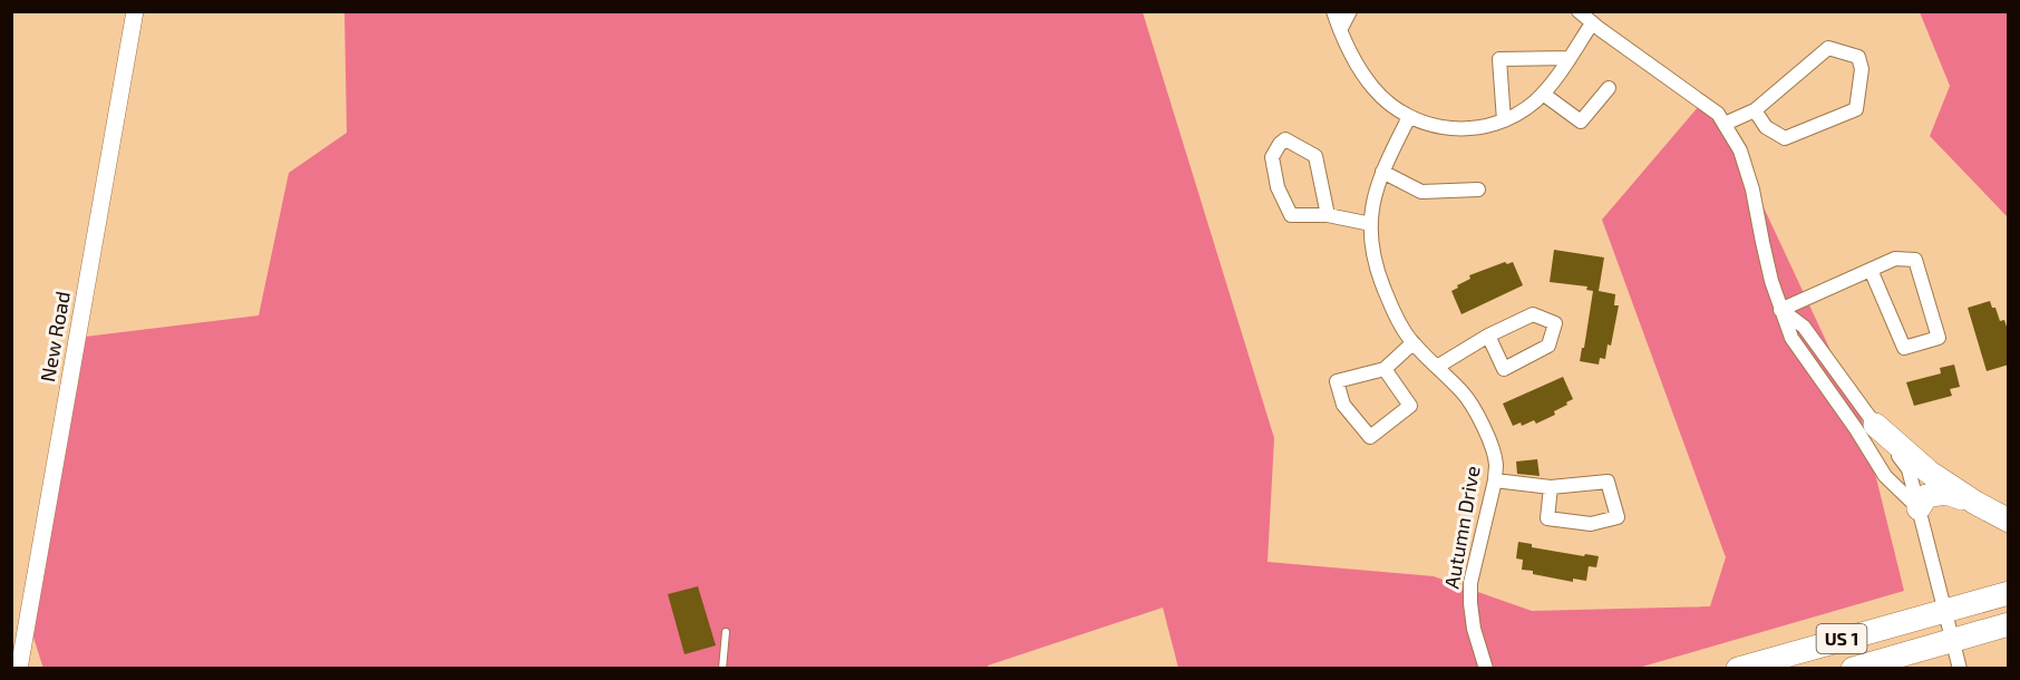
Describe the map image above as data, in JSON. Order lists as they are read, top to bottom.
{
  "streets": {
    "highway": ["US 1"],
    "street": ["New Road", "Autumn Drive"]
  }
}
